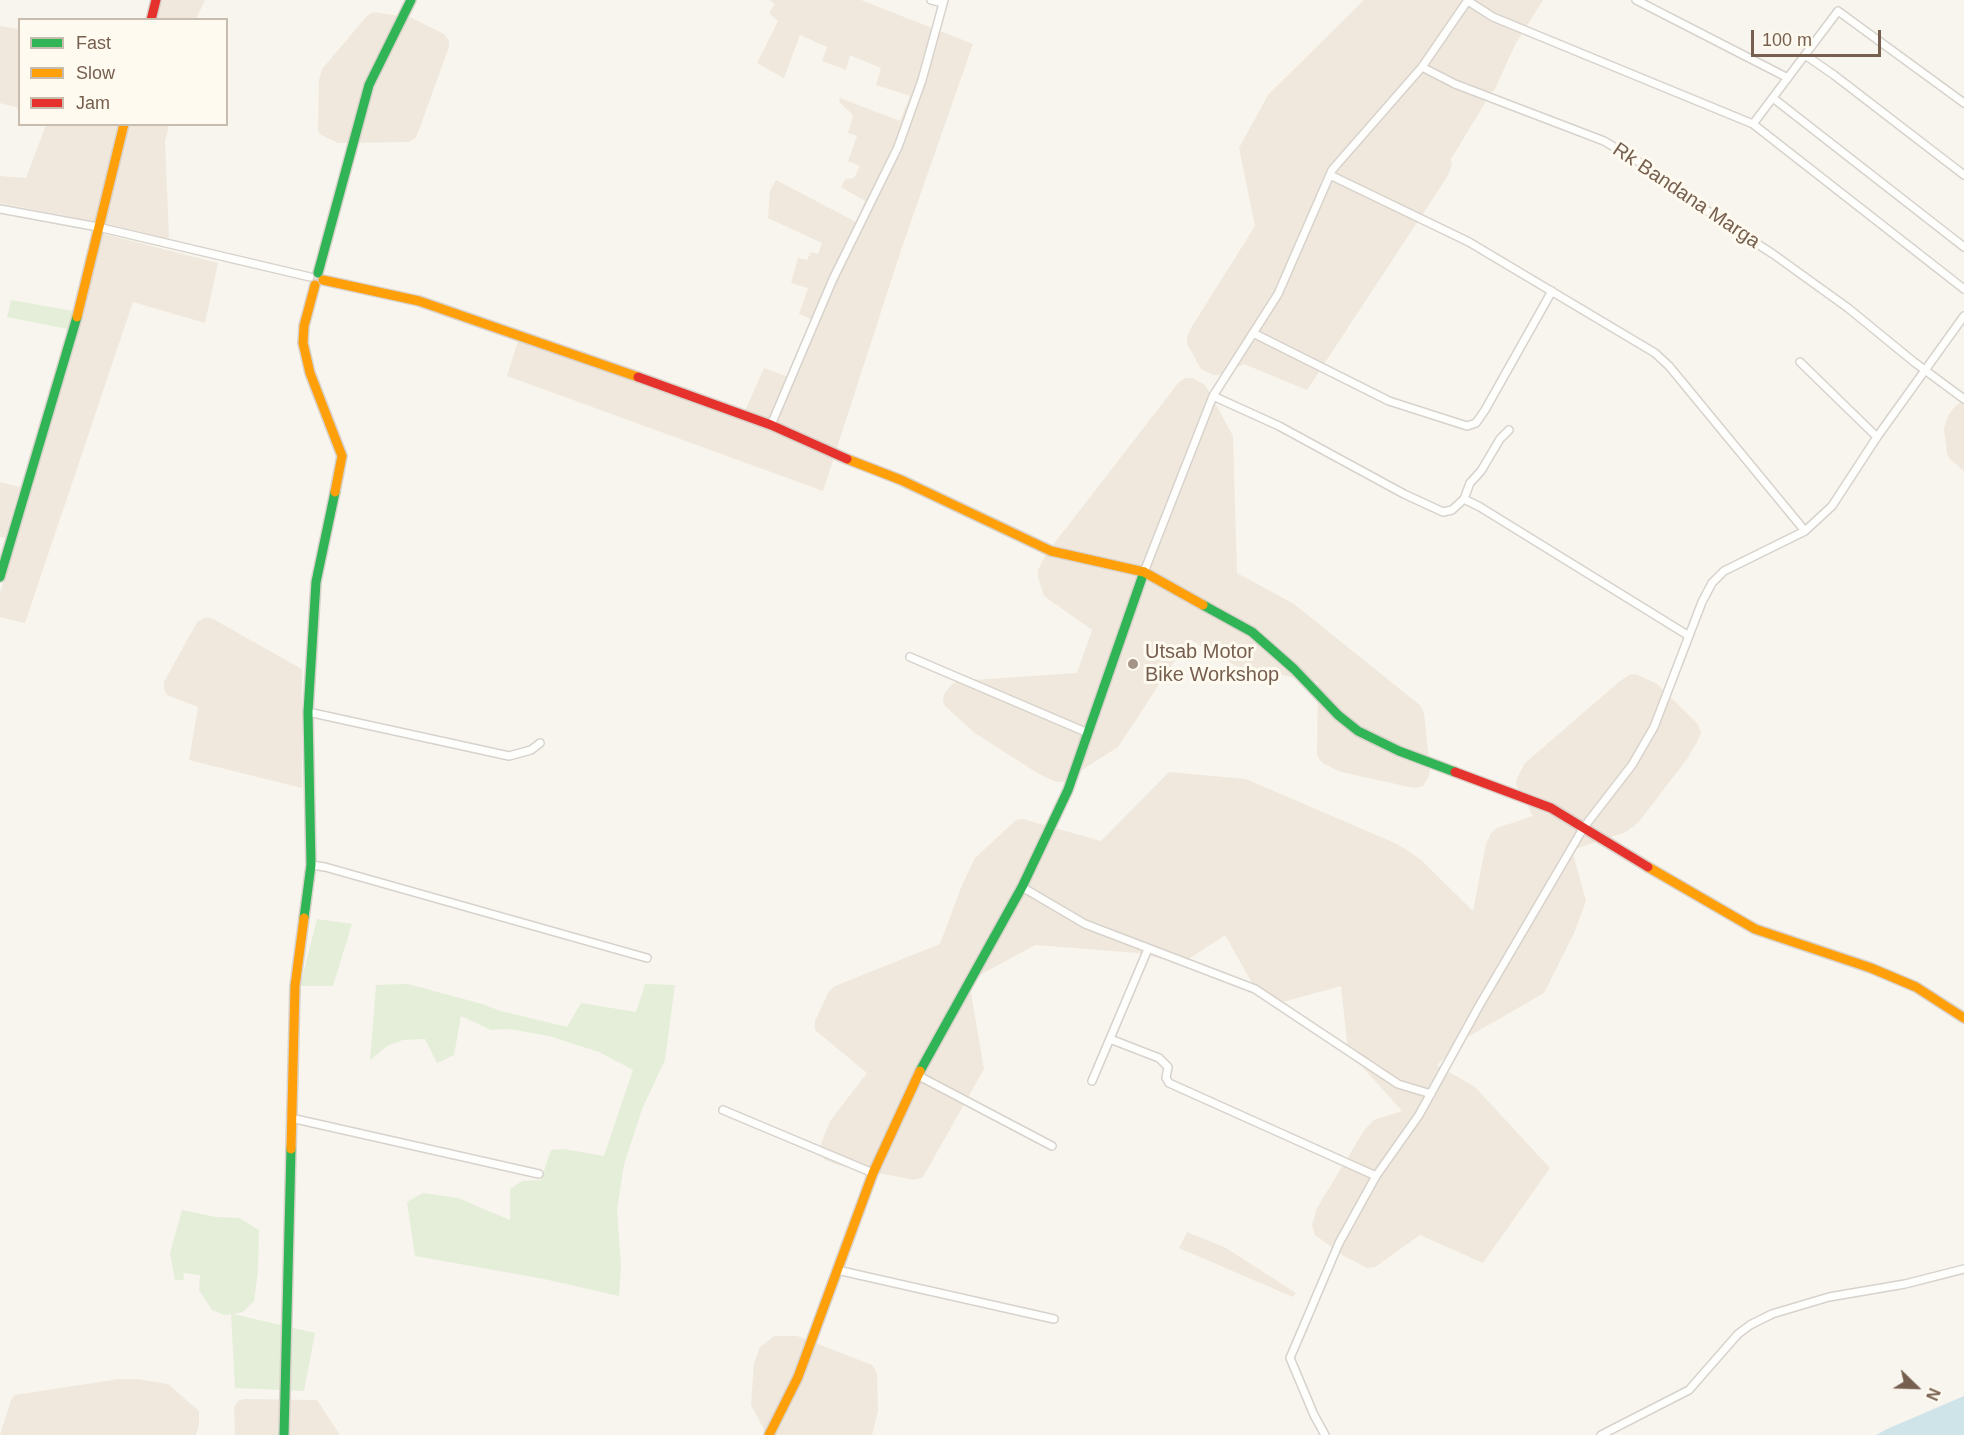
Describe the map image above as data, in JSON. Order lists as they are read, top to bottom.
{
  "streets": {
    "street": ["Rk Bandana Marga"]
  },
  "places": ["Utsab Motor Bike Workshop"],
  "legend": ["Fast", "Slow", "Jam"],
  "scale_bar": "100 m",
  "north": "bottom right"
}
